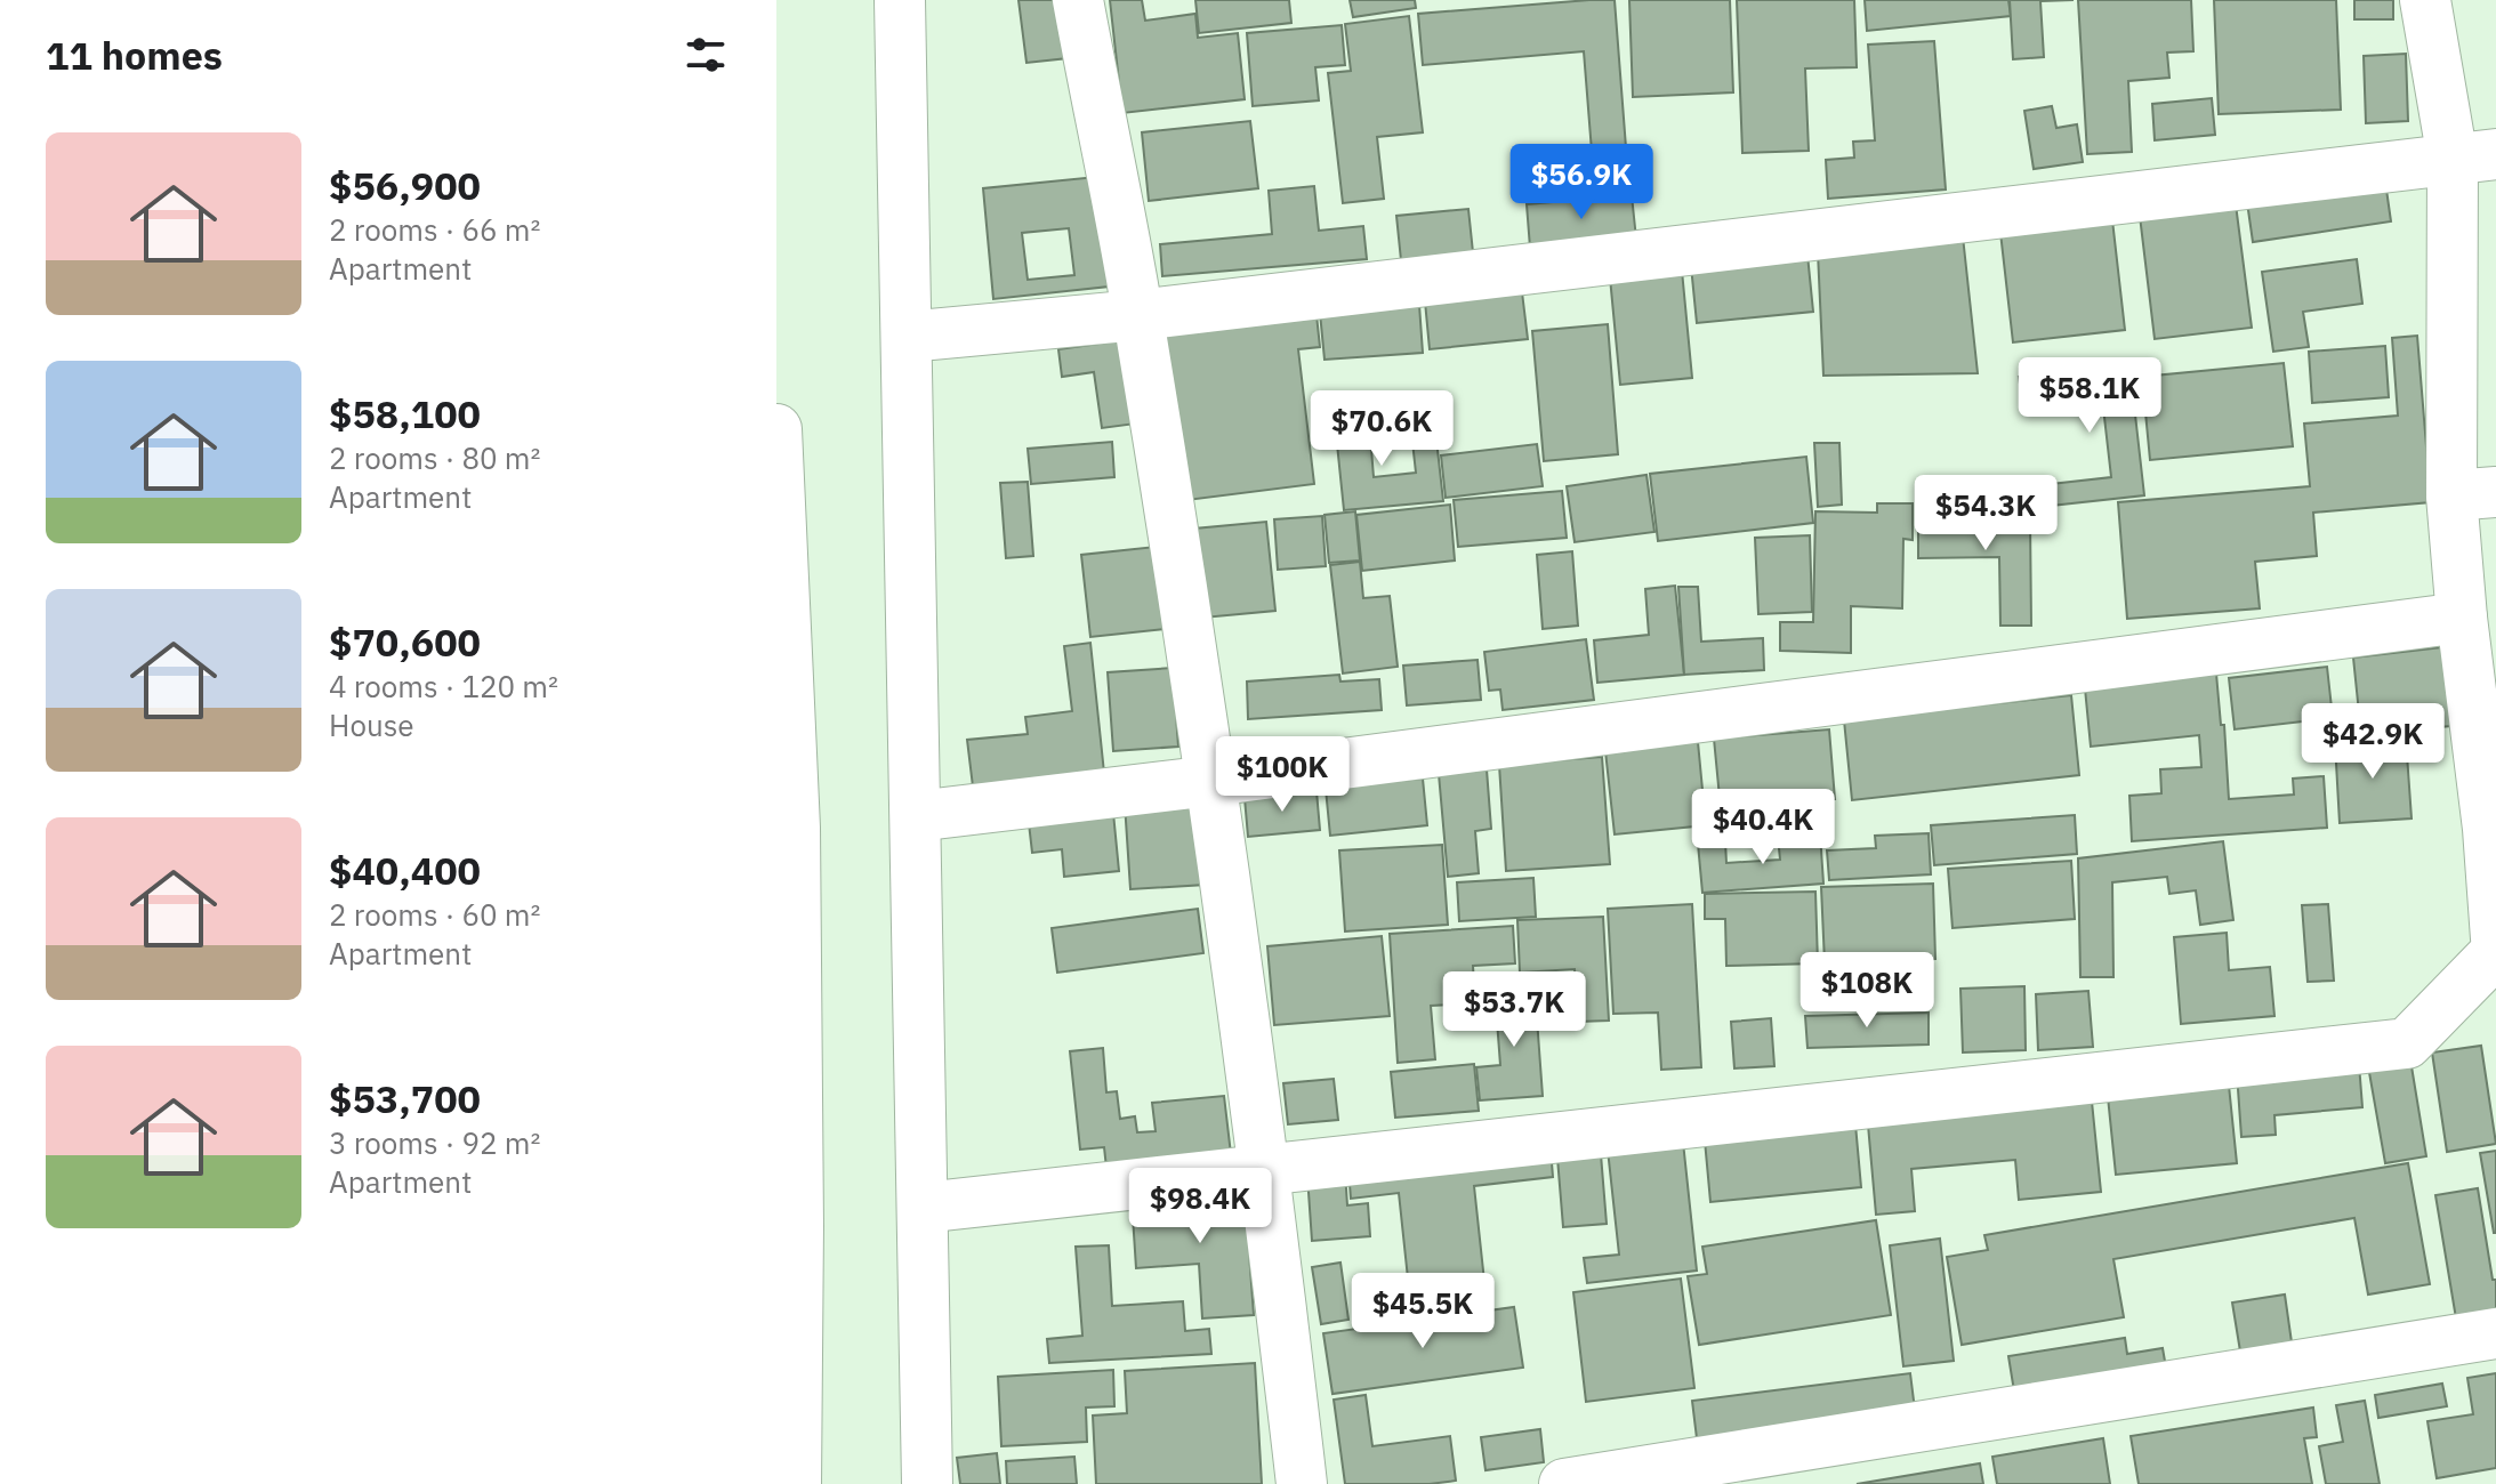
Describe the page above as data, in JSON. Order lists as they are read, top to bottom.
{
  "page": {
    "heading": "11 homes",
    "list": [
      {
        "name": "$56,900",
        "note": "2 rooms · 66 m² · Apartment"
      },
      {
        "name": "$58,100",
        "note": "2 rooms · 80 m² · Apartment"
      },
      {
        "name": "$70,600",
        "note": "4 rooms · 120 m² · House"
      },
      {
        "name": "$40,400",
        "note": "2 rooms · 60 m² · Apartment"
      },
      {
        "name": "$53,700",
        "note": "3 rooms · 92 m² · Apartment"
      }
    ],
    "price": [
      "$56.9K",
      "$58.1K",
      "$70.6K",
      "$54.3K",
      "$42.9K",
      "$100K",
      "$40.4K",
      "$108K",
      "$53.7K",
      "$98.4K",
      "$45.5K"
    ]
  }
}
